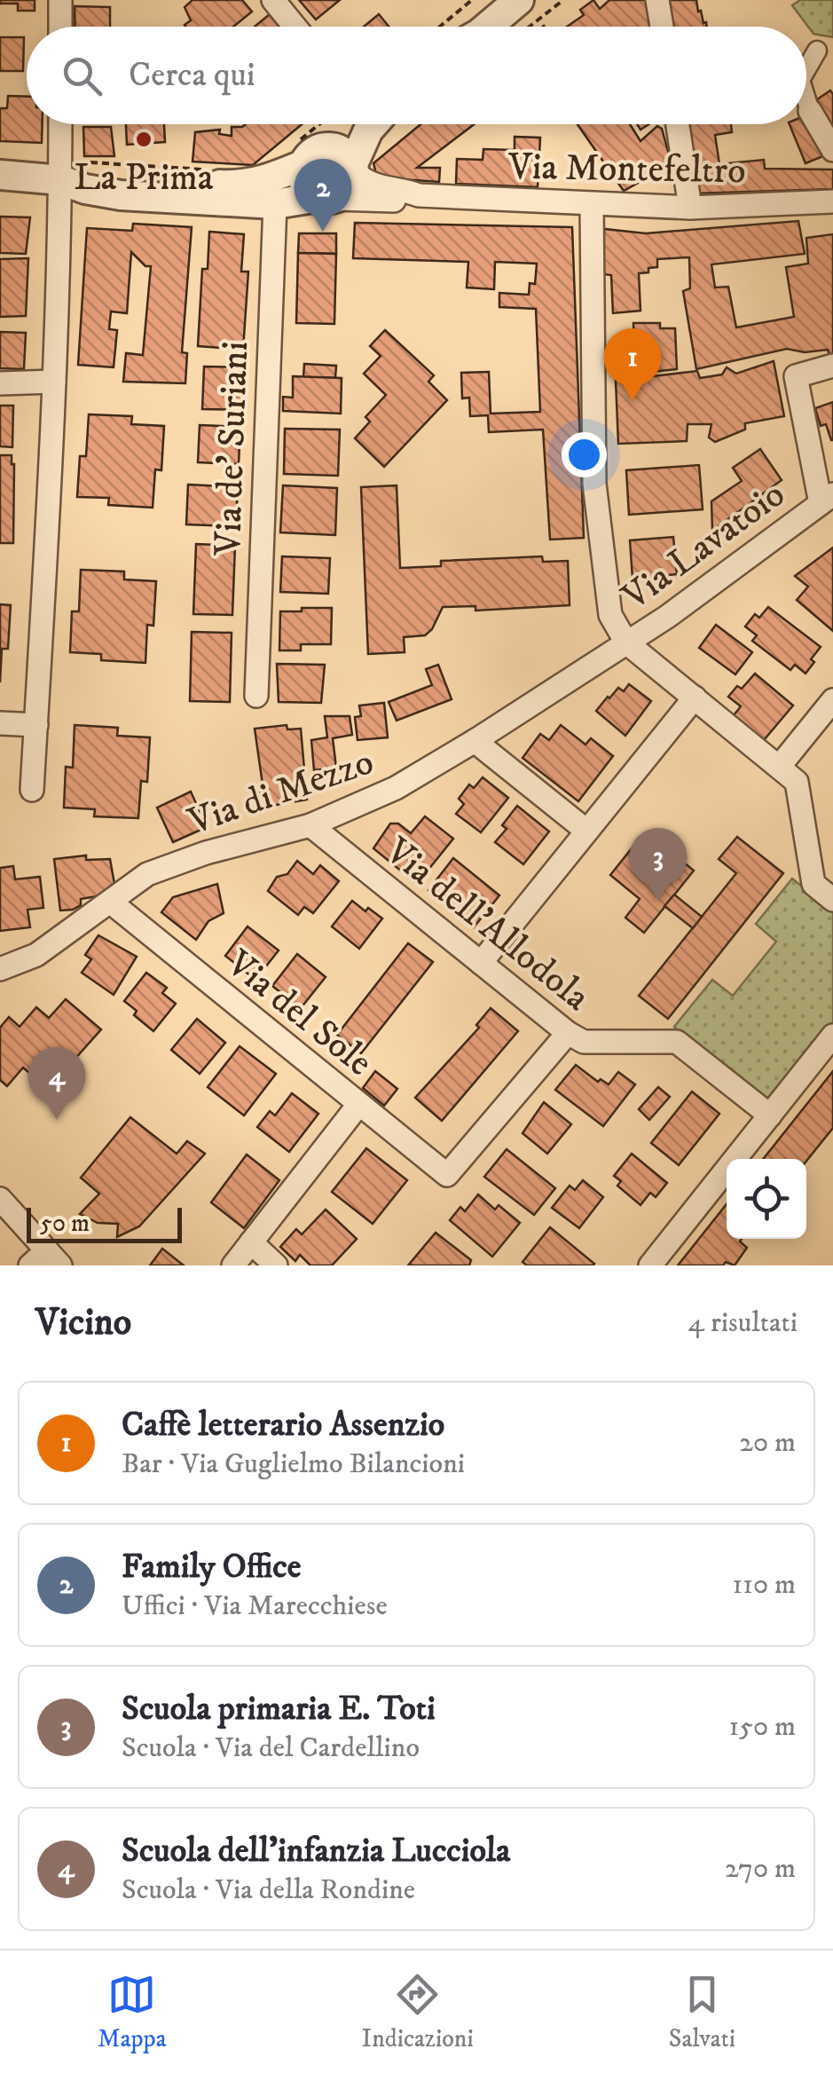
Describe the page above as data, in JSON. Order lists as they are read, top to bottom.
{
  "streets": {
    "street": [
      "Via Montefeltro",
      "Via de' Suriani",
      "Via Lavatoio",
      "Via di Mezzo",
      "Via dell'Allodola",
      "Via del Sole"
    ]
  },
  "crossings": [
    ["Via Lavatoio", "Via di Mezzo"],
    ["Via di Mezzo", "Via dell'Allodola"],
    ["Via di Mezzo", "Via del Sole"],
    ["Via dell'Allodola", "Via del Sole"]
  ],
  "places": ["La Prima"],
  "scale_bar": "50 m",
  "page": {
    "search": "Cerca qui",
    "pins": [
      "2",
      "1",
      "3",
      "4"
    ],
    "scale": "50 m",
    "heading": ["Vicino", "4 risultati"],
    "list": [
      {
        "mark": "1",
        "name": "Caffè letterario Assenzio",
        "note": "Bar · Via Guglielmo Bilancioni",
        "value": "20 m"
      },
      {
        "mark": "2",
        "name": "Family Office",
        "note": "Uffici · Via Marecchiese",
        "value": "110 m"
      },
      {
        "mark": "3",
        "name": "Scuola primaria E. Toti",
        "note": "Scuola · Via del Cardellino",
        "value": "150 m"
      },
      {
        "mark": "4",
        "name": "Scuola dell'infanzia Lucciola",
        "note": "Scuola · Via della Rondine",
        "value": "270 m"
      }
    ],
    "nav": ["Mappa", "Indicazioni", "Salvati"]
  }
}
